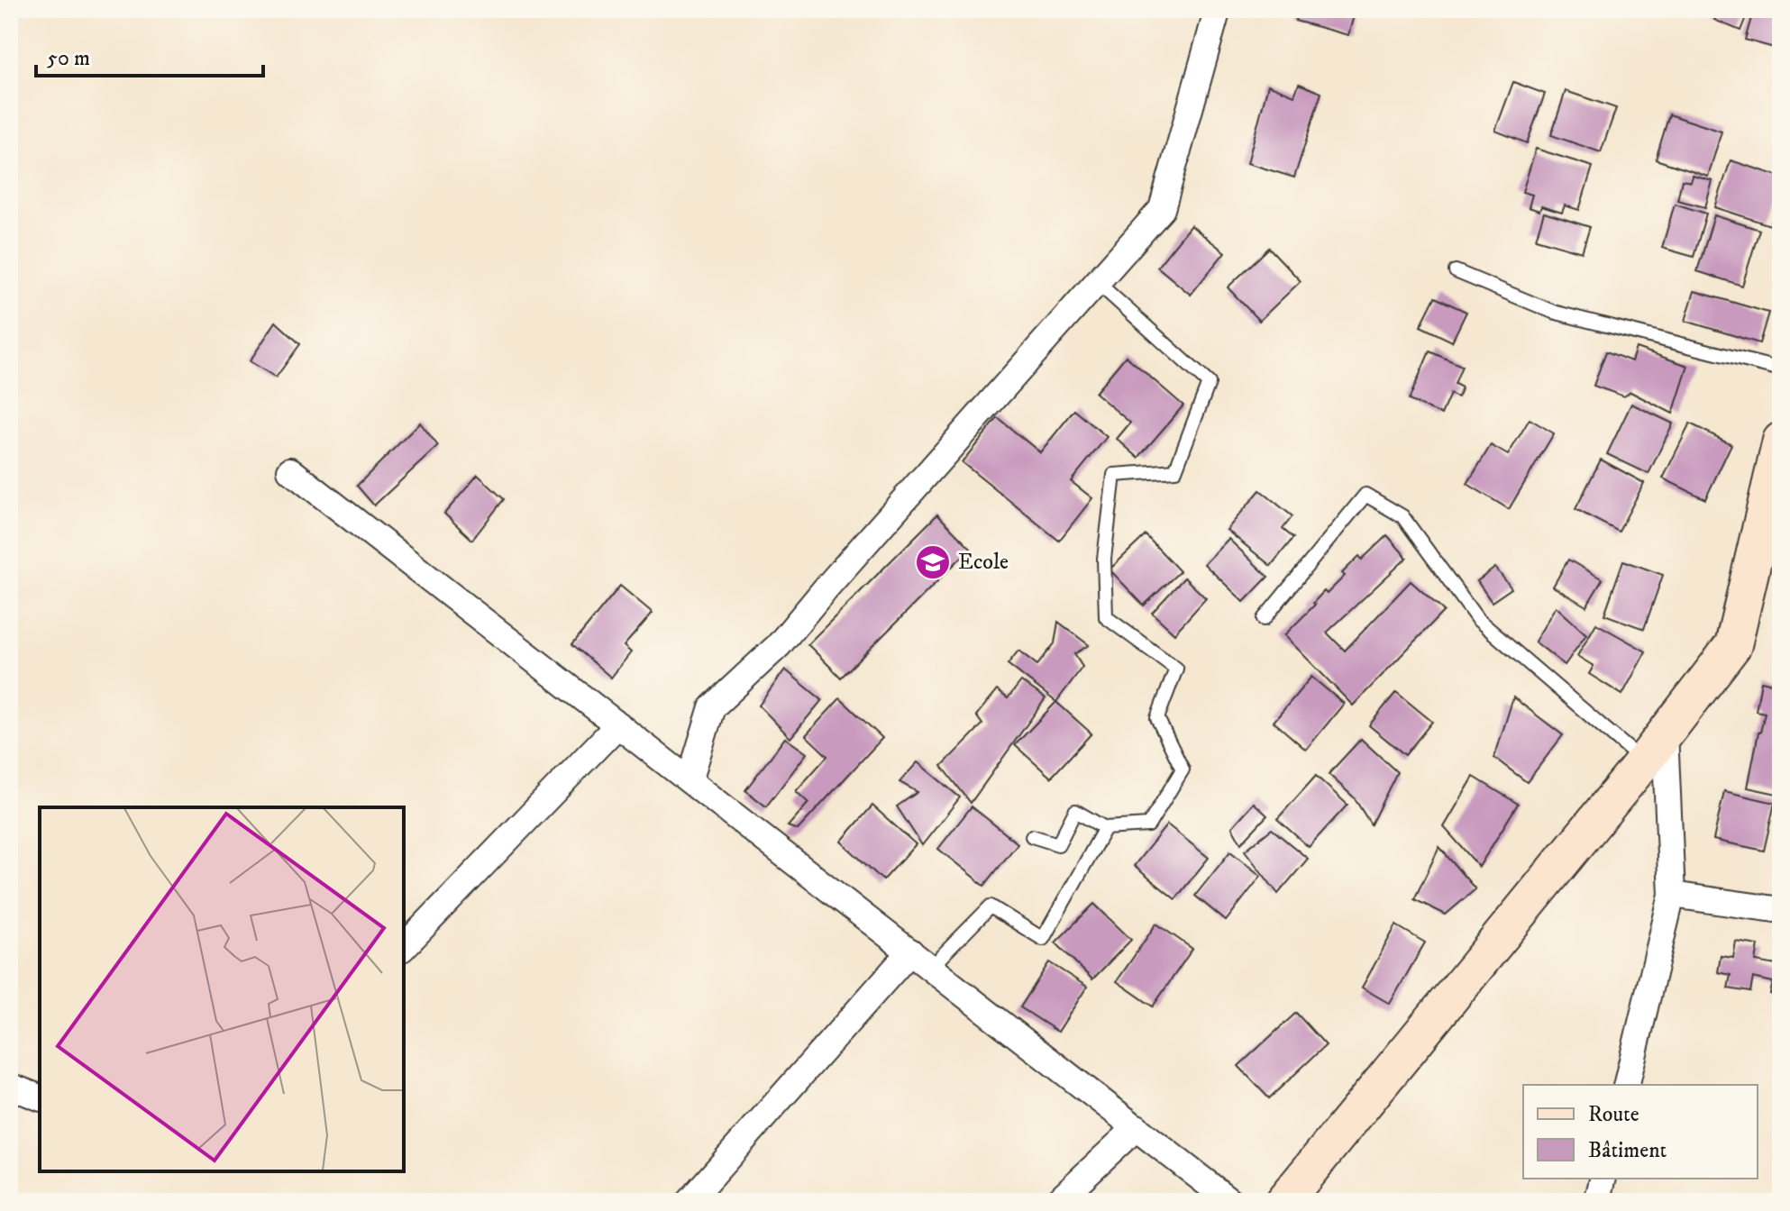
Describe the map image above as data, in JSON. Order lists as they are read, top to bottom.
{
  "places": {
    "school or university": ["Ecole"]
  },
  "legend": ["Route", "Bâtiment"],
  "scale_bar": "50 m"
}
